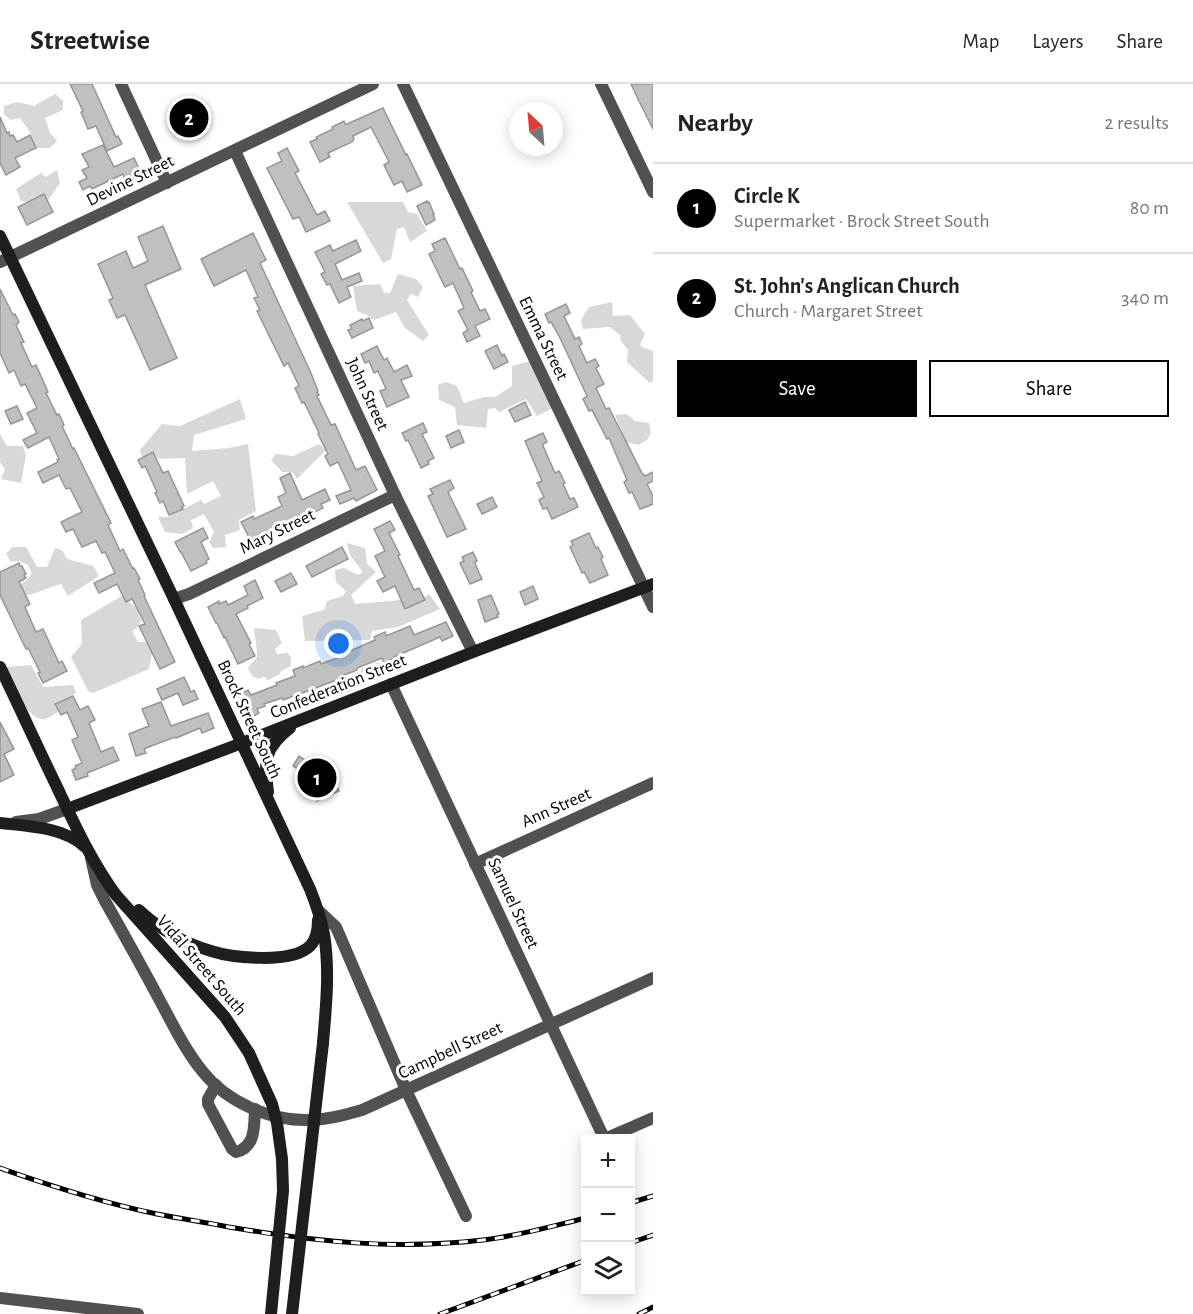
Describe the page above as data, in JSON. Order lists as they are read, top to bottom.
{
  "streets": {
    "main road": ["Confederation Street", "Brock Street South", "Vidal Street South"],
    "street": [
      "Devine Street",
      "Emma Street",
      "John Street",
      "Mary Street",
      "Ann Street",
      "Samuel Street",
      "Campbell Street"
    ]
  },
  "crossings": [
    ["Devine Street", "John Street"],
    ["Devine Street", "Brock Street South"],
    ["Emma Street", "Confederation Street"],
    ["John Street", "Mary Street"],
    ["John Street", "Confederation Street"],
    ["Mary Street", "Brock Street South"],
    ["Confederation Street", "Brock Street South"],
    ["Confederation Street", "Samuel Street"],
    ["Confederation Street", "Vidal Street South"],
    ["Brock Street South", "Campbell Street"],
    ["Ann Street", "Samuel Street"],
    ["Samuel Street", "Campbell Street"],
    ["Vidal Street South", "Campbell Street"]
  ],
  "north": "top left",
  "page": {
    "header": "Streetwise",
    "nav": ["Map", "Layers", "Share"],
    "heading": ["Nearby", "2 results"],
    "pins": ["2", "1"],
    "list": [
      {
        "mark": "1",
        "name": "Circle K",
        "note": "Supermarket · Brock Street South",
        "value": "80 m"
      },
      {
        "mark": "2",
        "name": "St. John's Anglican Church",
        "note": "Church · Margaret Street",
        "value": "340 m"
      }
    ],
    "buttons": ["Save", "Share"],
    "map_buttons": ["+", "−"]
  }
}
